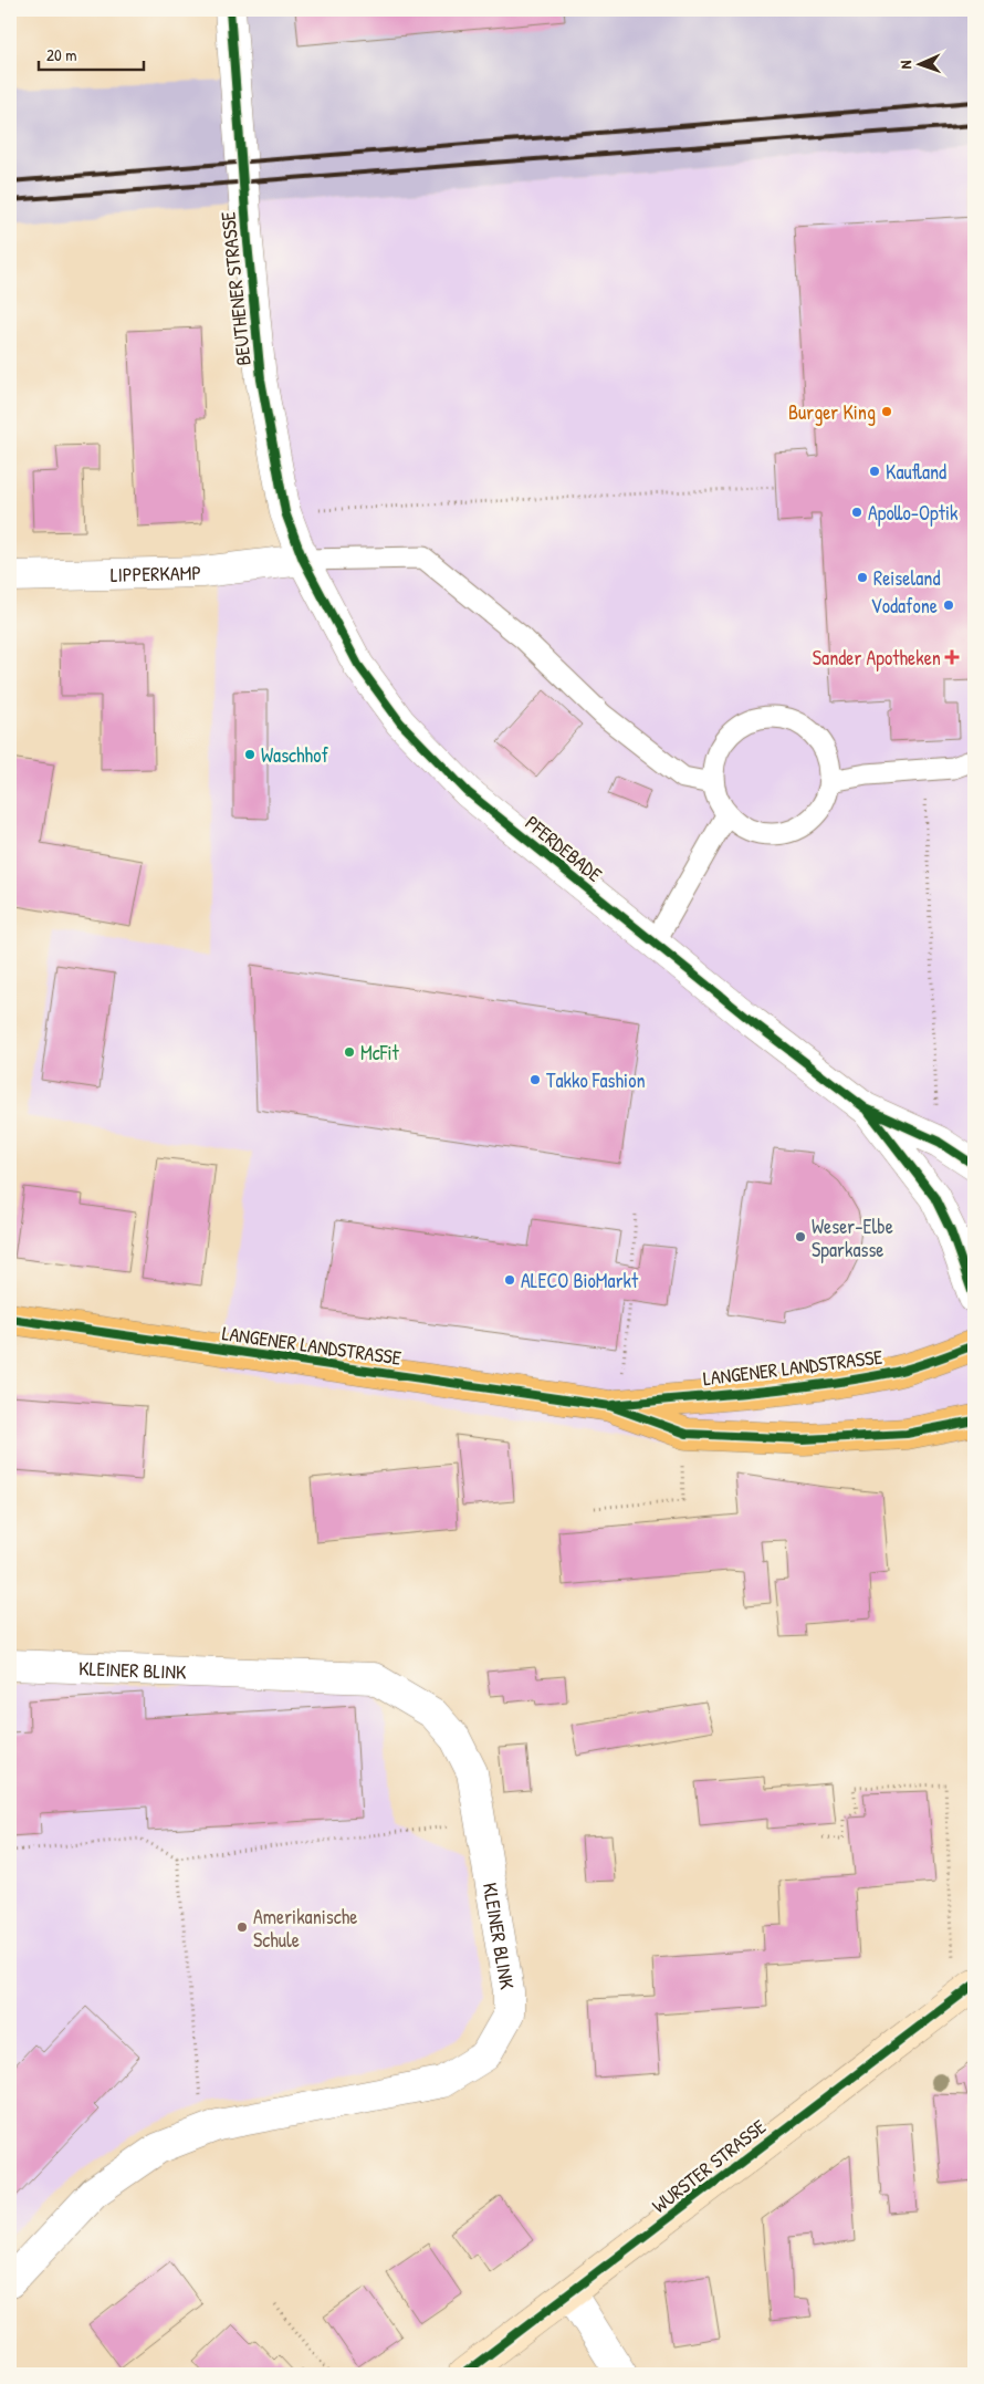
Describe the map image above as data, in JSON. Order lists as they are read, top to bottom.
{
  "streets": {
    "main road": ["LANGENER LANDSTRASSE"],
    "street": [
      "BEUTHENER STRASSE",
      "LIPPERKAMP",
      "PFERDEBADE",
      "KLEINER BLINK",
      "WURSTER STRASSE"
    ]
  },
  "crossings": [
    ["BEUTHENER STRASSE", "LIPPERKAMP"],
    ["BEUTHENER STRASSE", "PFERDEBADE"],
    ["LIPPERKAMP", "PFERDEBADE"]
  ],
  "places": {
    "other": [
      "Burger King",
      "Kaufland",
      "Apollo-Optik",
      "Reiseland",
      "Vodafone",
      "Waschhof",
      "McFit",
      "Takko Fashion",
      "Weser-Elbe Sparkasse",
      "ALECO BioMarkt",
      "Amerikanische Schule"
    ],
    "health": ["Sander Apotheken"]
  },
  "scale_bar": "20 m",
  "north": "left"
}
